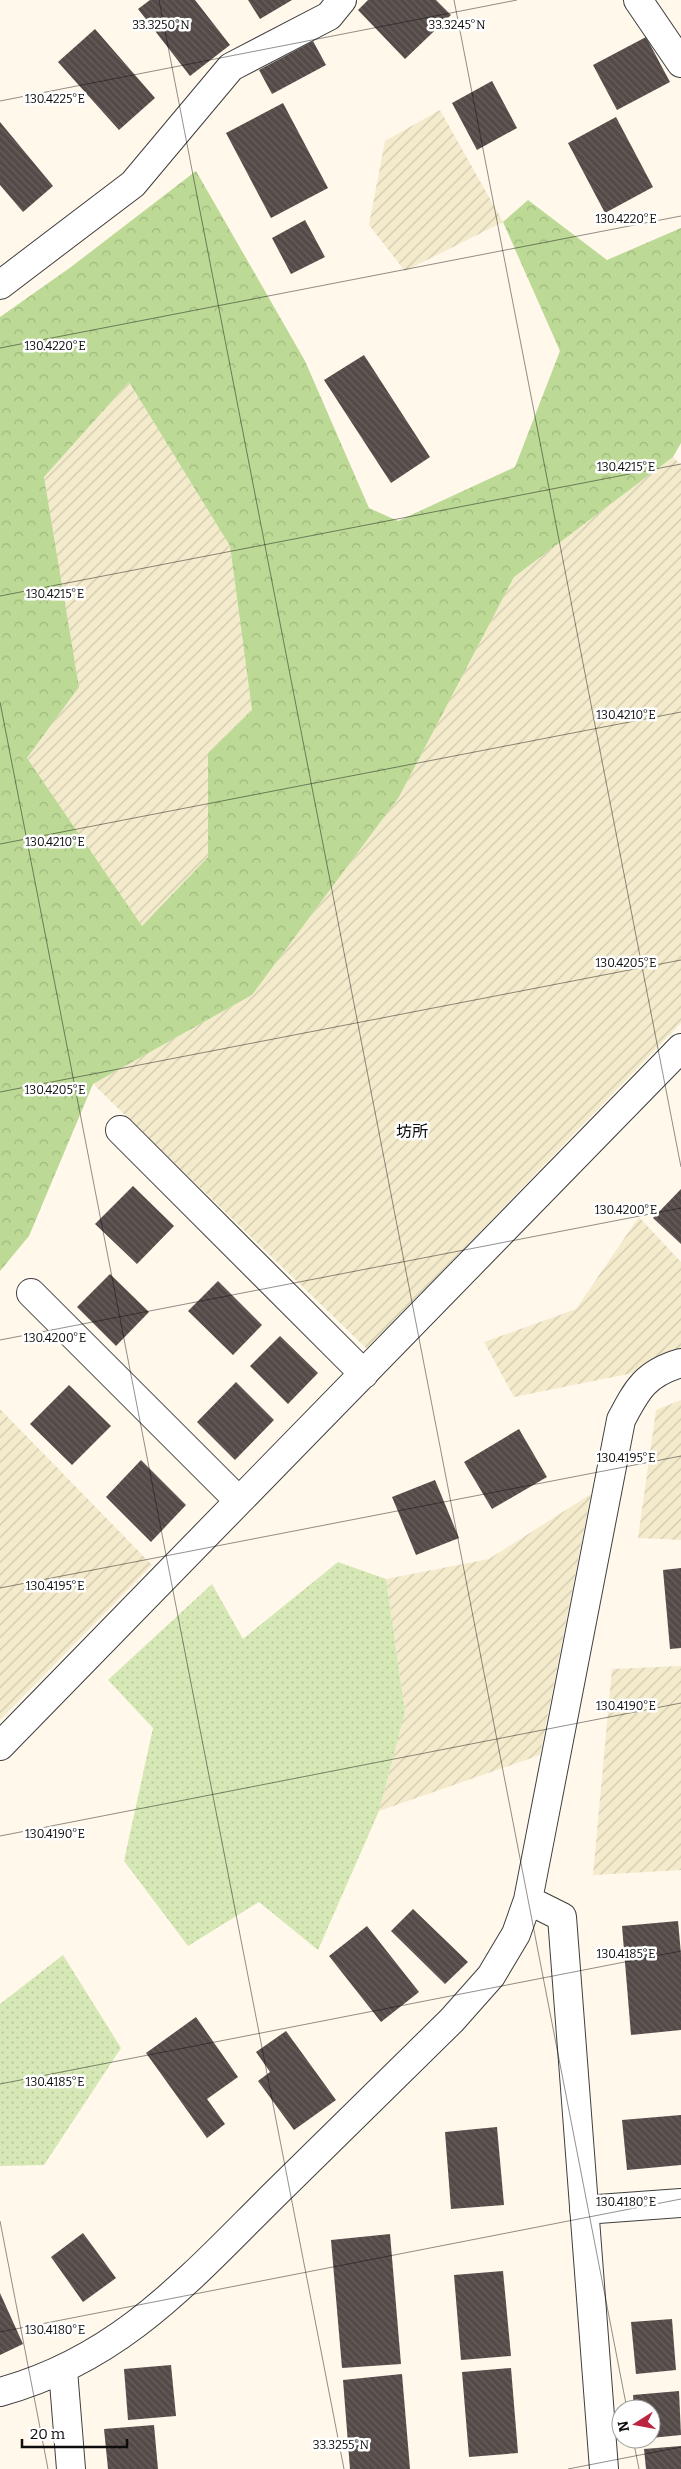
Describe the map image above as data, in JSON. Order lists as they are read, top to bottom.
{
  "districts": ["坊所"],
  "scale_bar": "20 m",
  "north": "left",
  "coordinates": [
    "33.3250°N",
    "33.3245°N",
    "130.4225°E",
    "130.4220°E",
    "130.4215°E",
    "130.4210°E",
    "130.4205°E",
    "130.4200°E",
    "130.4195°E",
    "130.4190°E",
    "130.4185°E",
    "130.4180°E",
    "33.3255°N"
  ]
}
